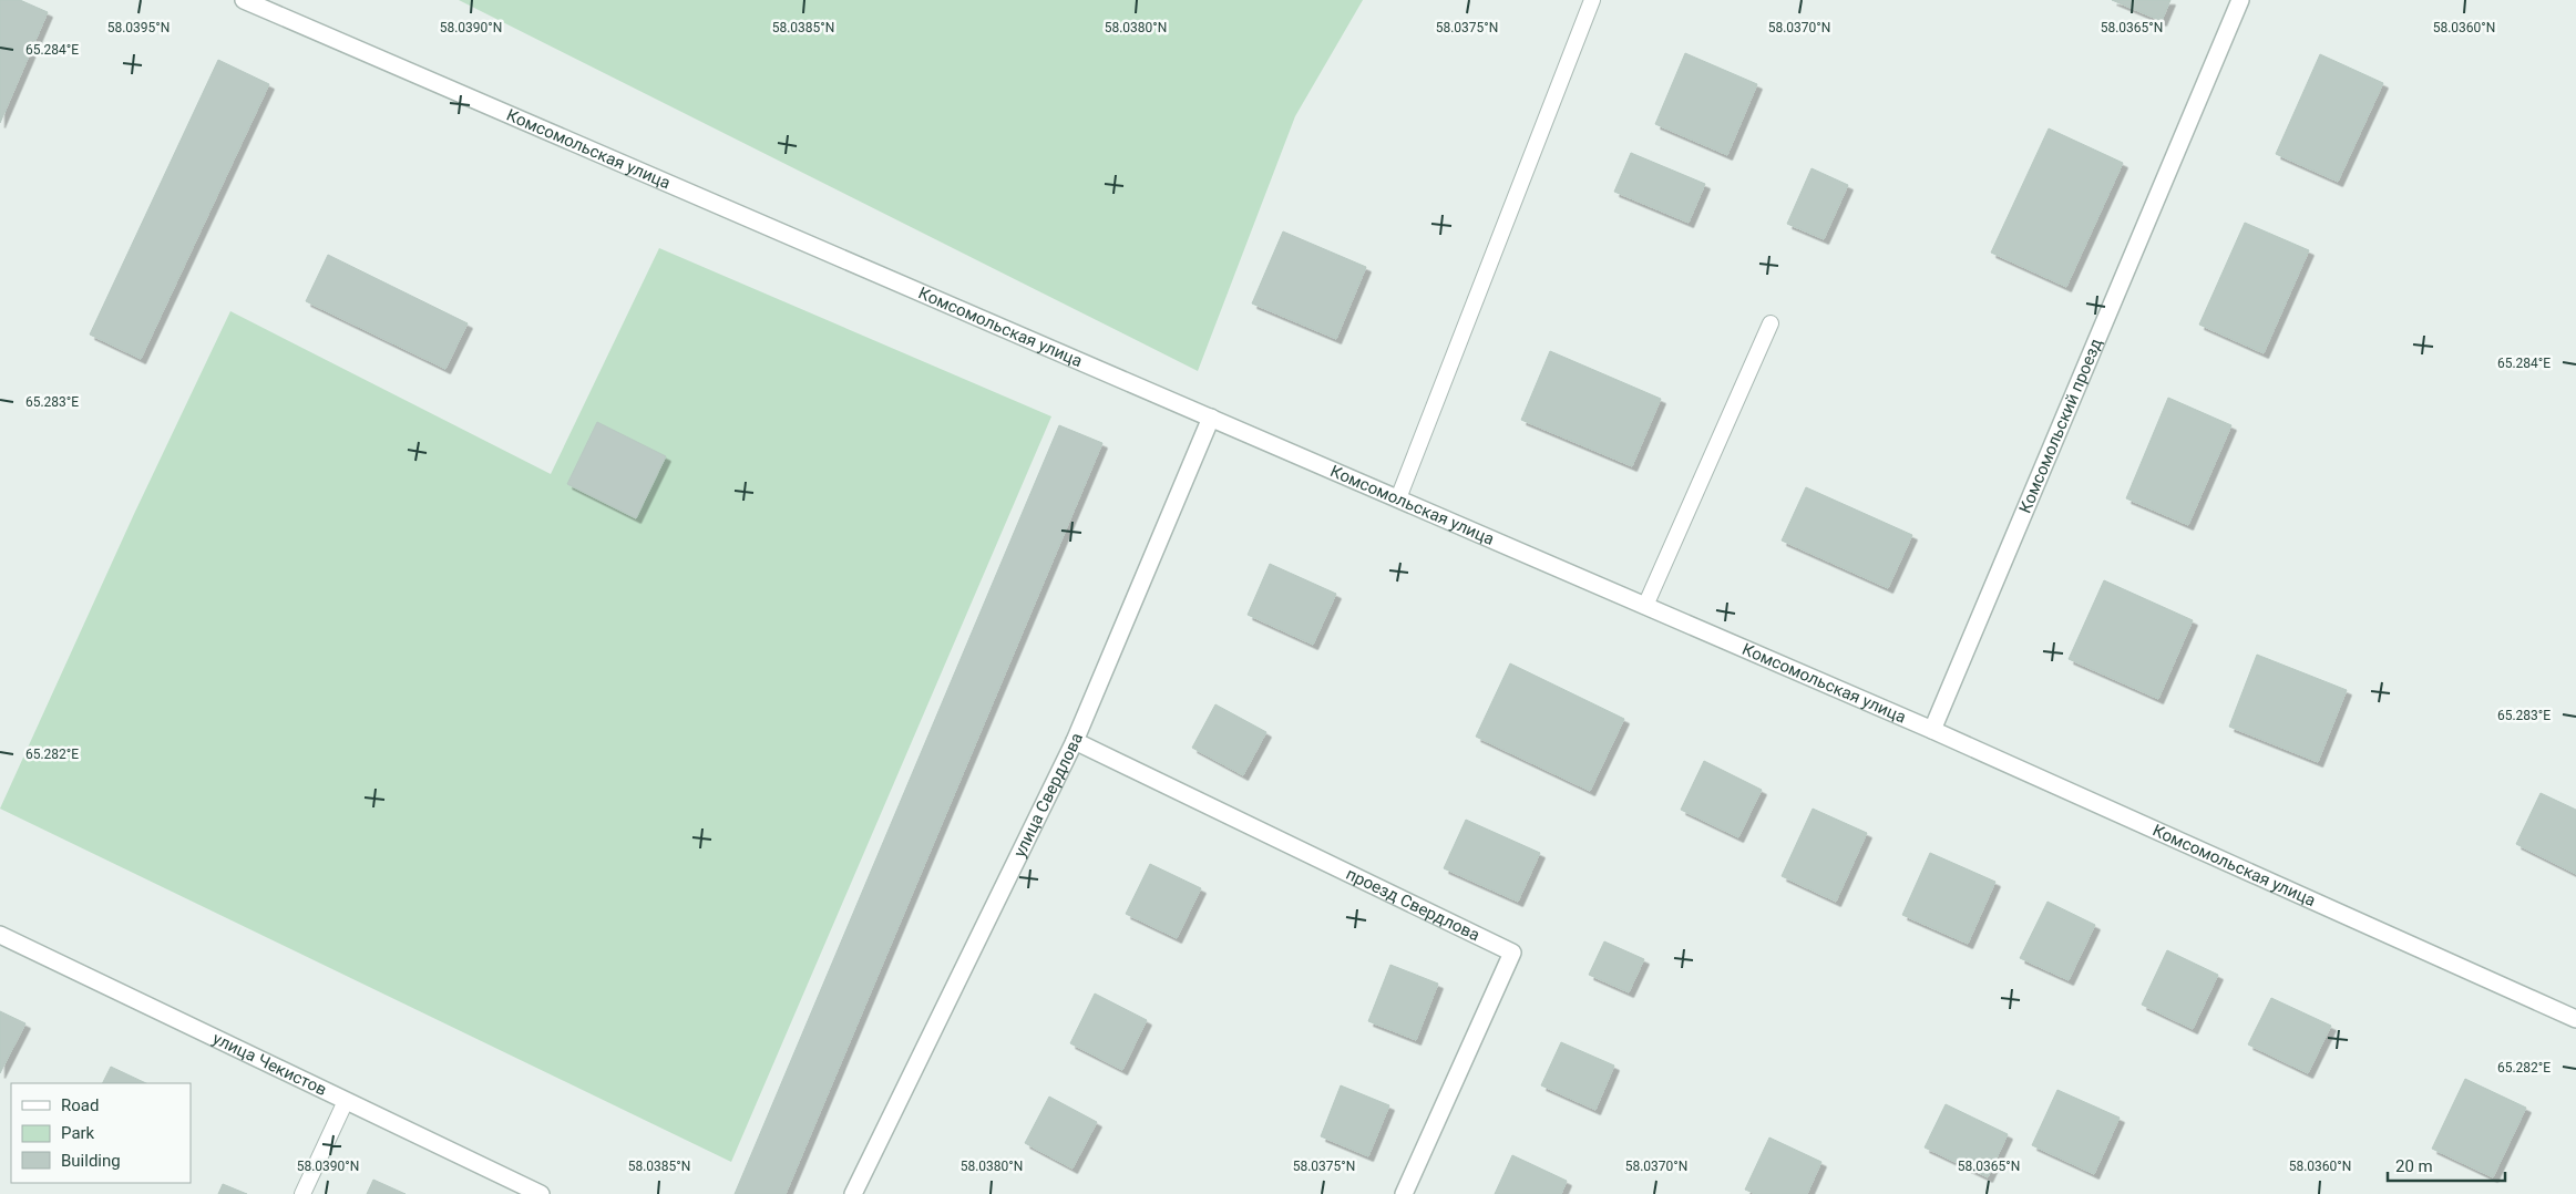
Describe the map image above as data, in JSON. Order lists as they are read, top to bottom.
{
  "streets": {
    "street": [
      "Комсомольская улица",
      "Комсомольский проезд",
      "улица Свердлова",
      "проезд Свердлова",
      "улица Чекистов"
    ]
  },
  "crossings": [
    ["Комсомольская улица", "Комсомольский проезд"],
    ["Комсомольская улица", "улица Свердлова"],
    ["улица Свердлова", "проезд Свердлова"]
  ],
  "legend": ["Road", "Park", "Building"],
  "scale_bar": "20 m",
  "coordinates": [
    "58.0395°N",
    "58.0390°N",
    "58.0385°N",
    "58.0380°N",
    "58.0375°N",
    "58.0370°N",
    "58.0365°N",
    "58.0360°N",
    "65.284°E",
    "65.283°E",
    "65.282°E"
  ]
}
